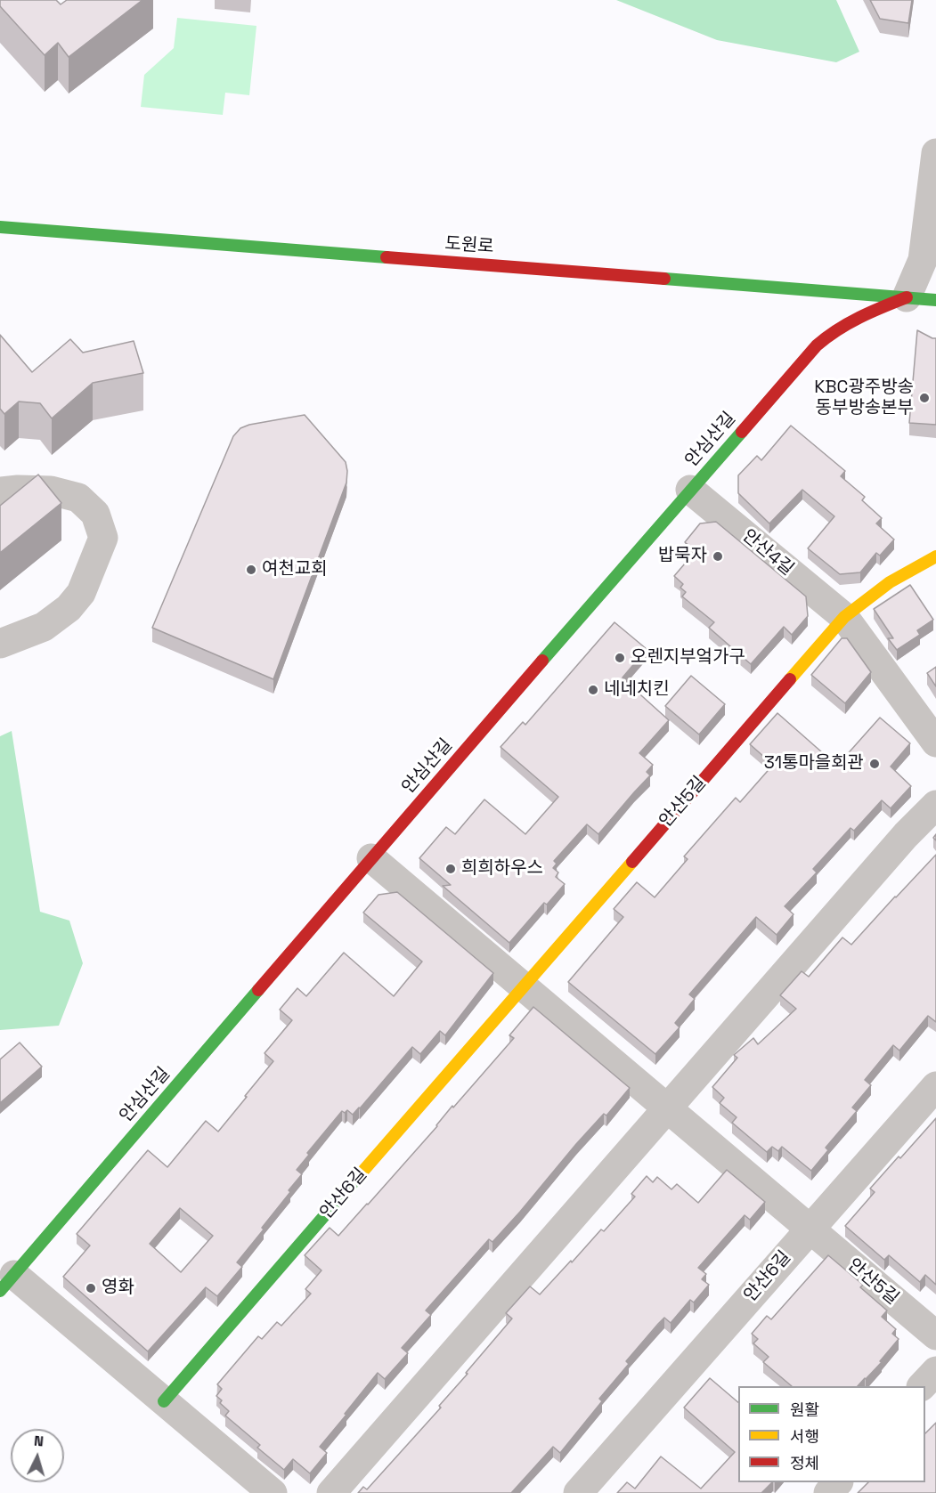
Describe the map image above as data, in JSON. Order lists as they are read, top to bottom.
{
  "streets": {
    "street": [
      "도원로",
      "안심산길",
      "안산4길",
      "안산5길",
      "안산6길"
    ]
  },
  "crossings": [
    ["도원로", "안심산길"],
    ["안심산길", "안산4길"],
    ["안심산길", "안산5길"],
    ["안산4길", "안산5길"],
    ["안산5길", "안산6길"]
  ],
  "places": [
    "KBC광주방송 동부방송본부",
    "밥묵자",
    "여천교회",
    "오렌지부엌가구",
    "네네치킨",
    "31통마을회관",
    "희희하우스",
    "영화"
  ],
  "legend": ["원활", "서행", "정체"],
  "north": "top"
}
